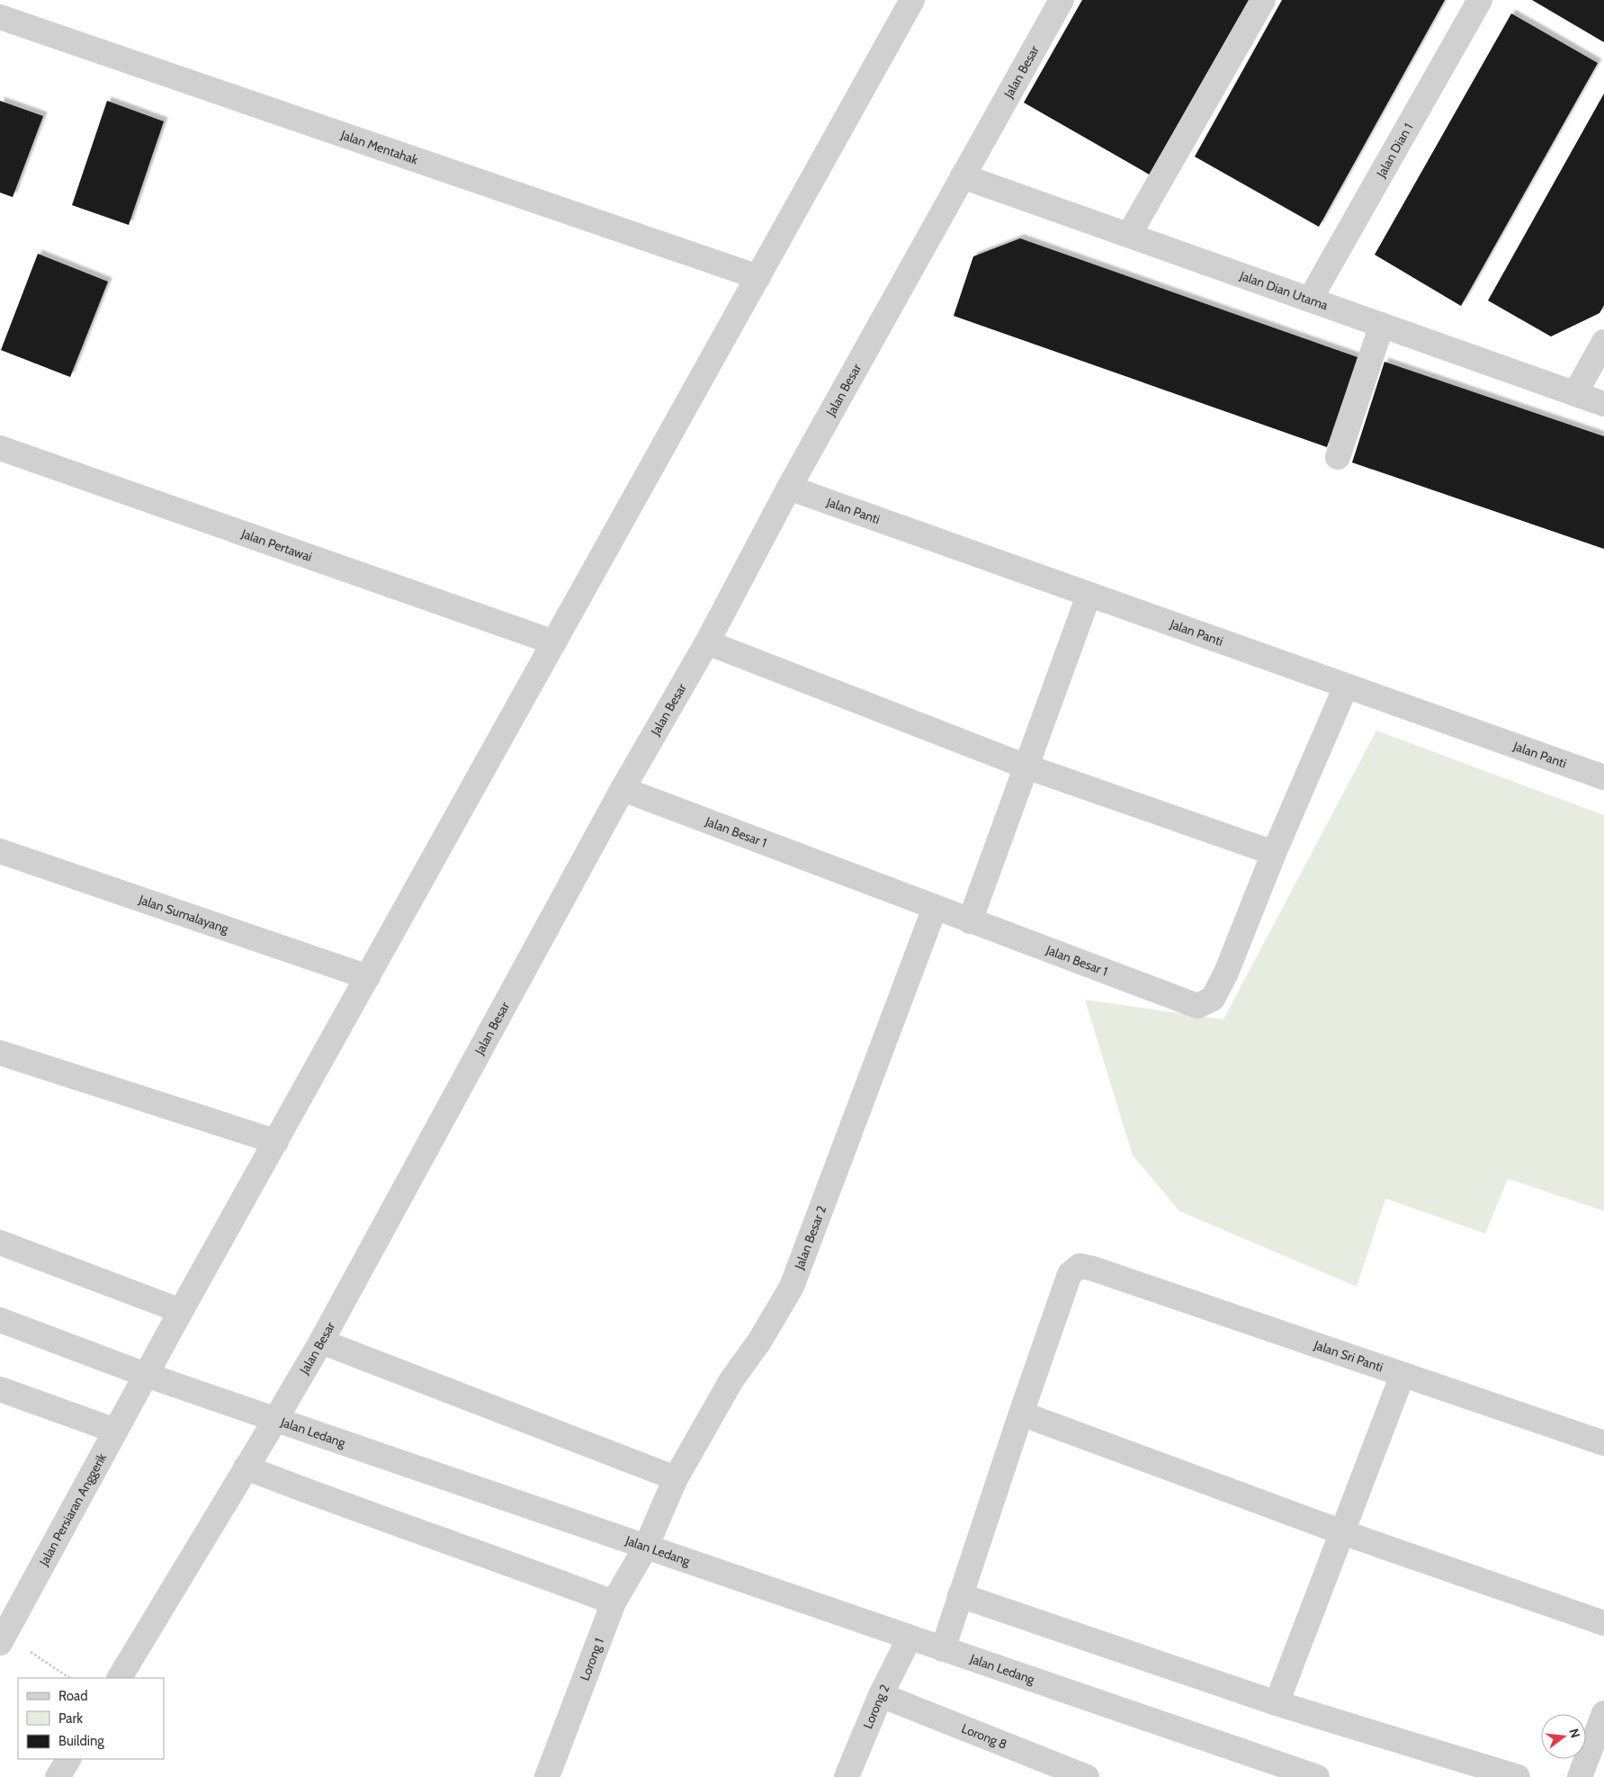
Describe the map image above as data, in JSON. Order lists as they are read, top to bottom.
{
  "streets": {
    "street": [
      "Jalan Besar",
      "Jalan Mentahak",
      "Jalan Dian 1",
      "Jalan Dian Utama",
      "Jalan Panti",
      "Jalan Pertawai",
      "Jalan Besar 1",
      "Jalan Sumalayang",
      "Jalan Besar 2",
      "Jalan Sri Panti",
      "Jalan Ledang",
      "Jalan Persiaran Anggerik",
      "Lorong 1",
      "Lorong 2",
      "Lorong 8"
    ]
  },
  "crossings": [
    ["Jalan Besar", "Jalan Dian Utama"],
    ["Jalan Besar", "Jalan Panti"],
    ["Jalan Besar", "Jalan Besar 1"],
    ["Jalan Besar", "Jalan Ledang"],
    ["Jalan Dian 1", "Jalan Dian Utama"],
    ["Jalan Panti", "Jalan Besar 1"],
    ["Jalan Besar 1", "Jalan Besar 2"],
    ["Jalan Besar 2", "Jalan Ledang"],
    ["Jalan Besar 2", "Lorong 1"],
    ["Jalan Ledang", "Jalan Persiaran Anggerik"],
    ["Jalan Ledang", "Lorong 1"],
    ["Jalan Ledang", "Lorong 2"],
    ["Lorong 2", "Lorong 8"]
  ],
  "legend": ["Road", "Park", "Building"],
  "north": "right"
}
